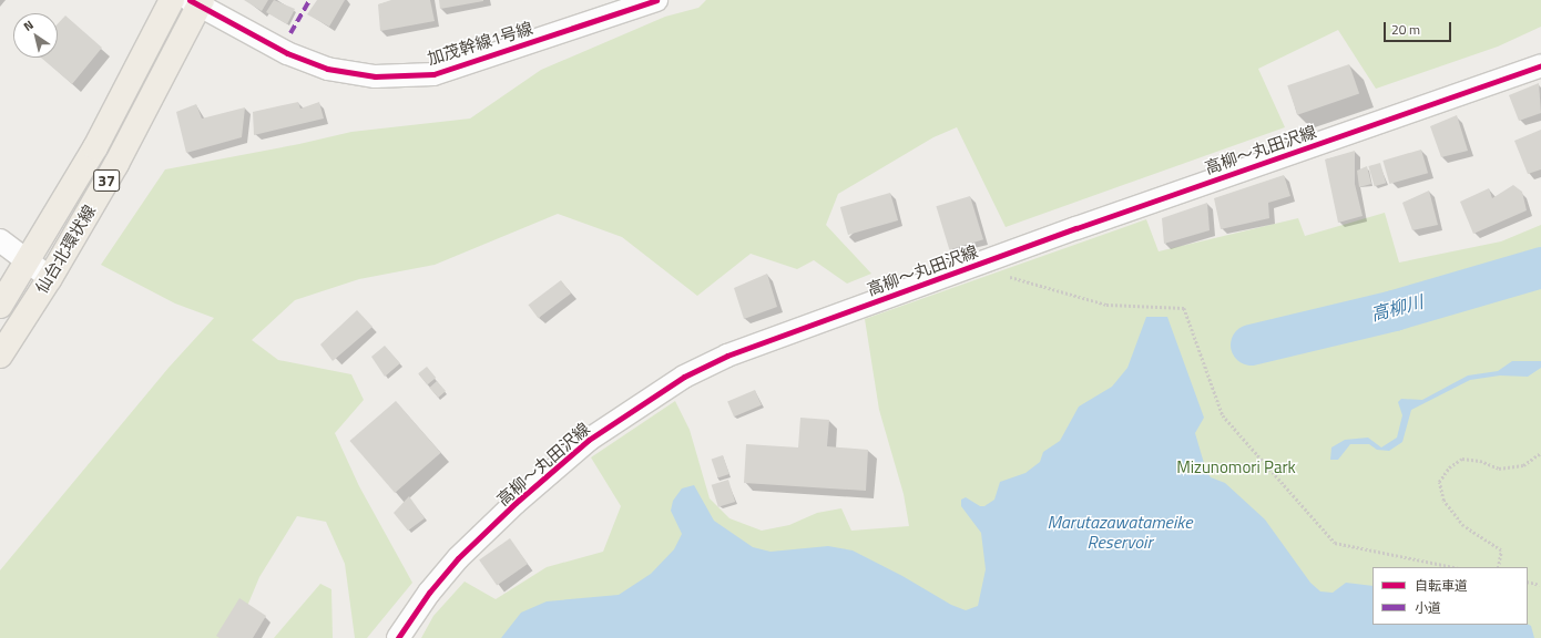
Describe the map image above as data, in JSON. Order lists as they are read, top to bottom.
{
  "streets": {
    "main road": ["37", "仙台北環状線"],
    "street": ["加茂幹線1号線", "高柳～丸田沢線"]
  },
  "crossings": [
    ["加茂幹線1号線", "仙台北環状線"]
  ],
  "water": ["高柳川", "Marutazawatameike Reservoir"],
  "parks": ["Mizunomori Park"],
  "legend": ["自転車道", "小道"],
  "scale_bar": "20 m",
  "north": "top left"
}
